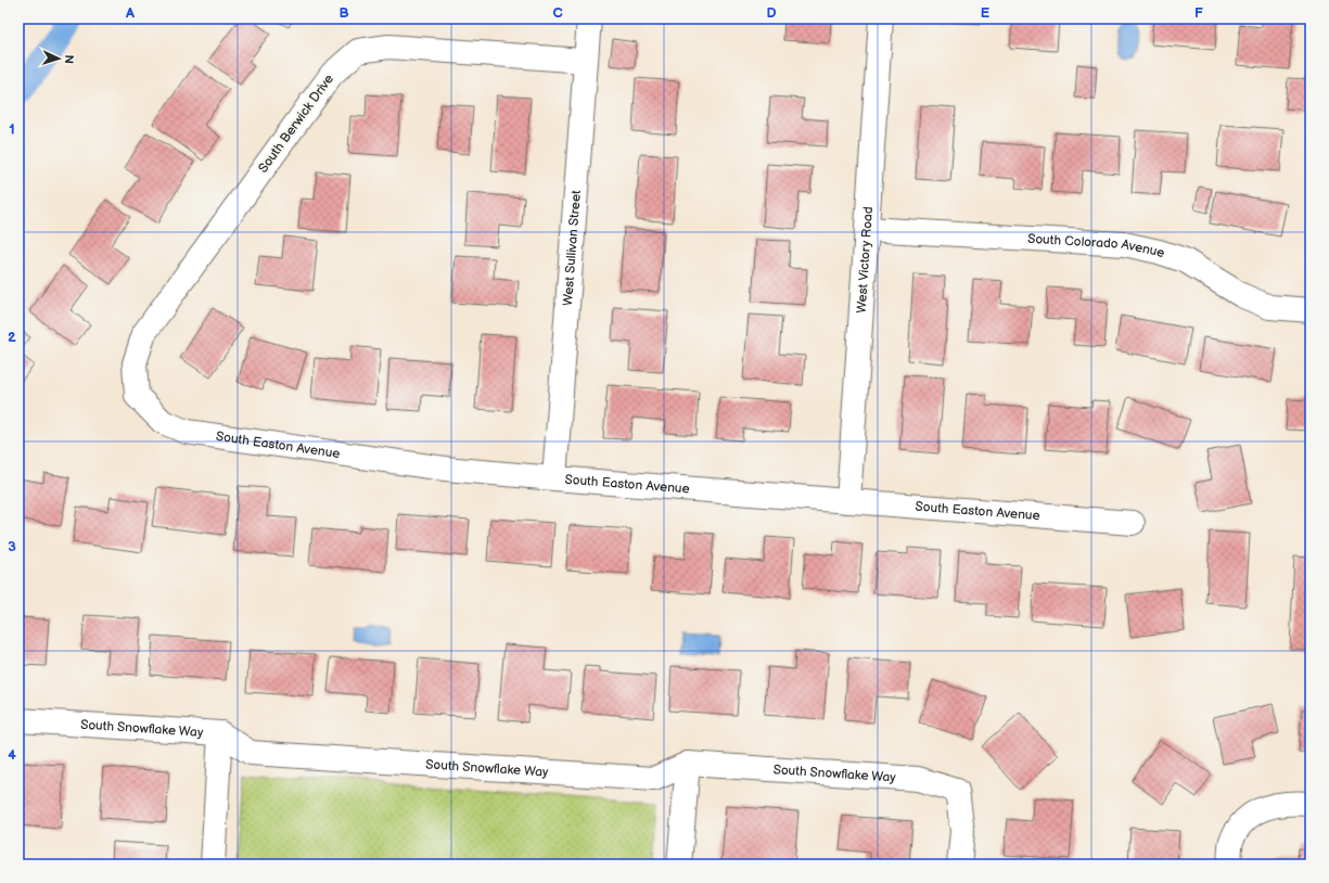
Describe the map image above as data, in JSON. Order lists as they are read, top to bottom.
{
  "streets": {
    "street": [
      "South Berwick Drive",
      "South Colorado Avenue",
      "West Sullivan Street",
      "West Victory Road",
      "South Easton Avenue",
      "South Snowflake Way"
    ]
  },
  "crossings": [
    ["South Berwick Drive", "West Sullivan Street"],
    ["South Berwick Drive", "South Easton Avenue"],
    ["South Colorado Avenue", "West Victory Road"],
    ["West Sullivan Street", "South Easton Avenue"],
    ["West Victory Road", "South Easton Avenue"]
  ],
  "north": "right",
  "grid": {
    "columns": [
      "A",
      "B",
      "C",
      "D",
      "E",
      "F"
    ],
    "rows": [
      "1",
      "2",
      "3",
      "4"
    ]
  }
}
